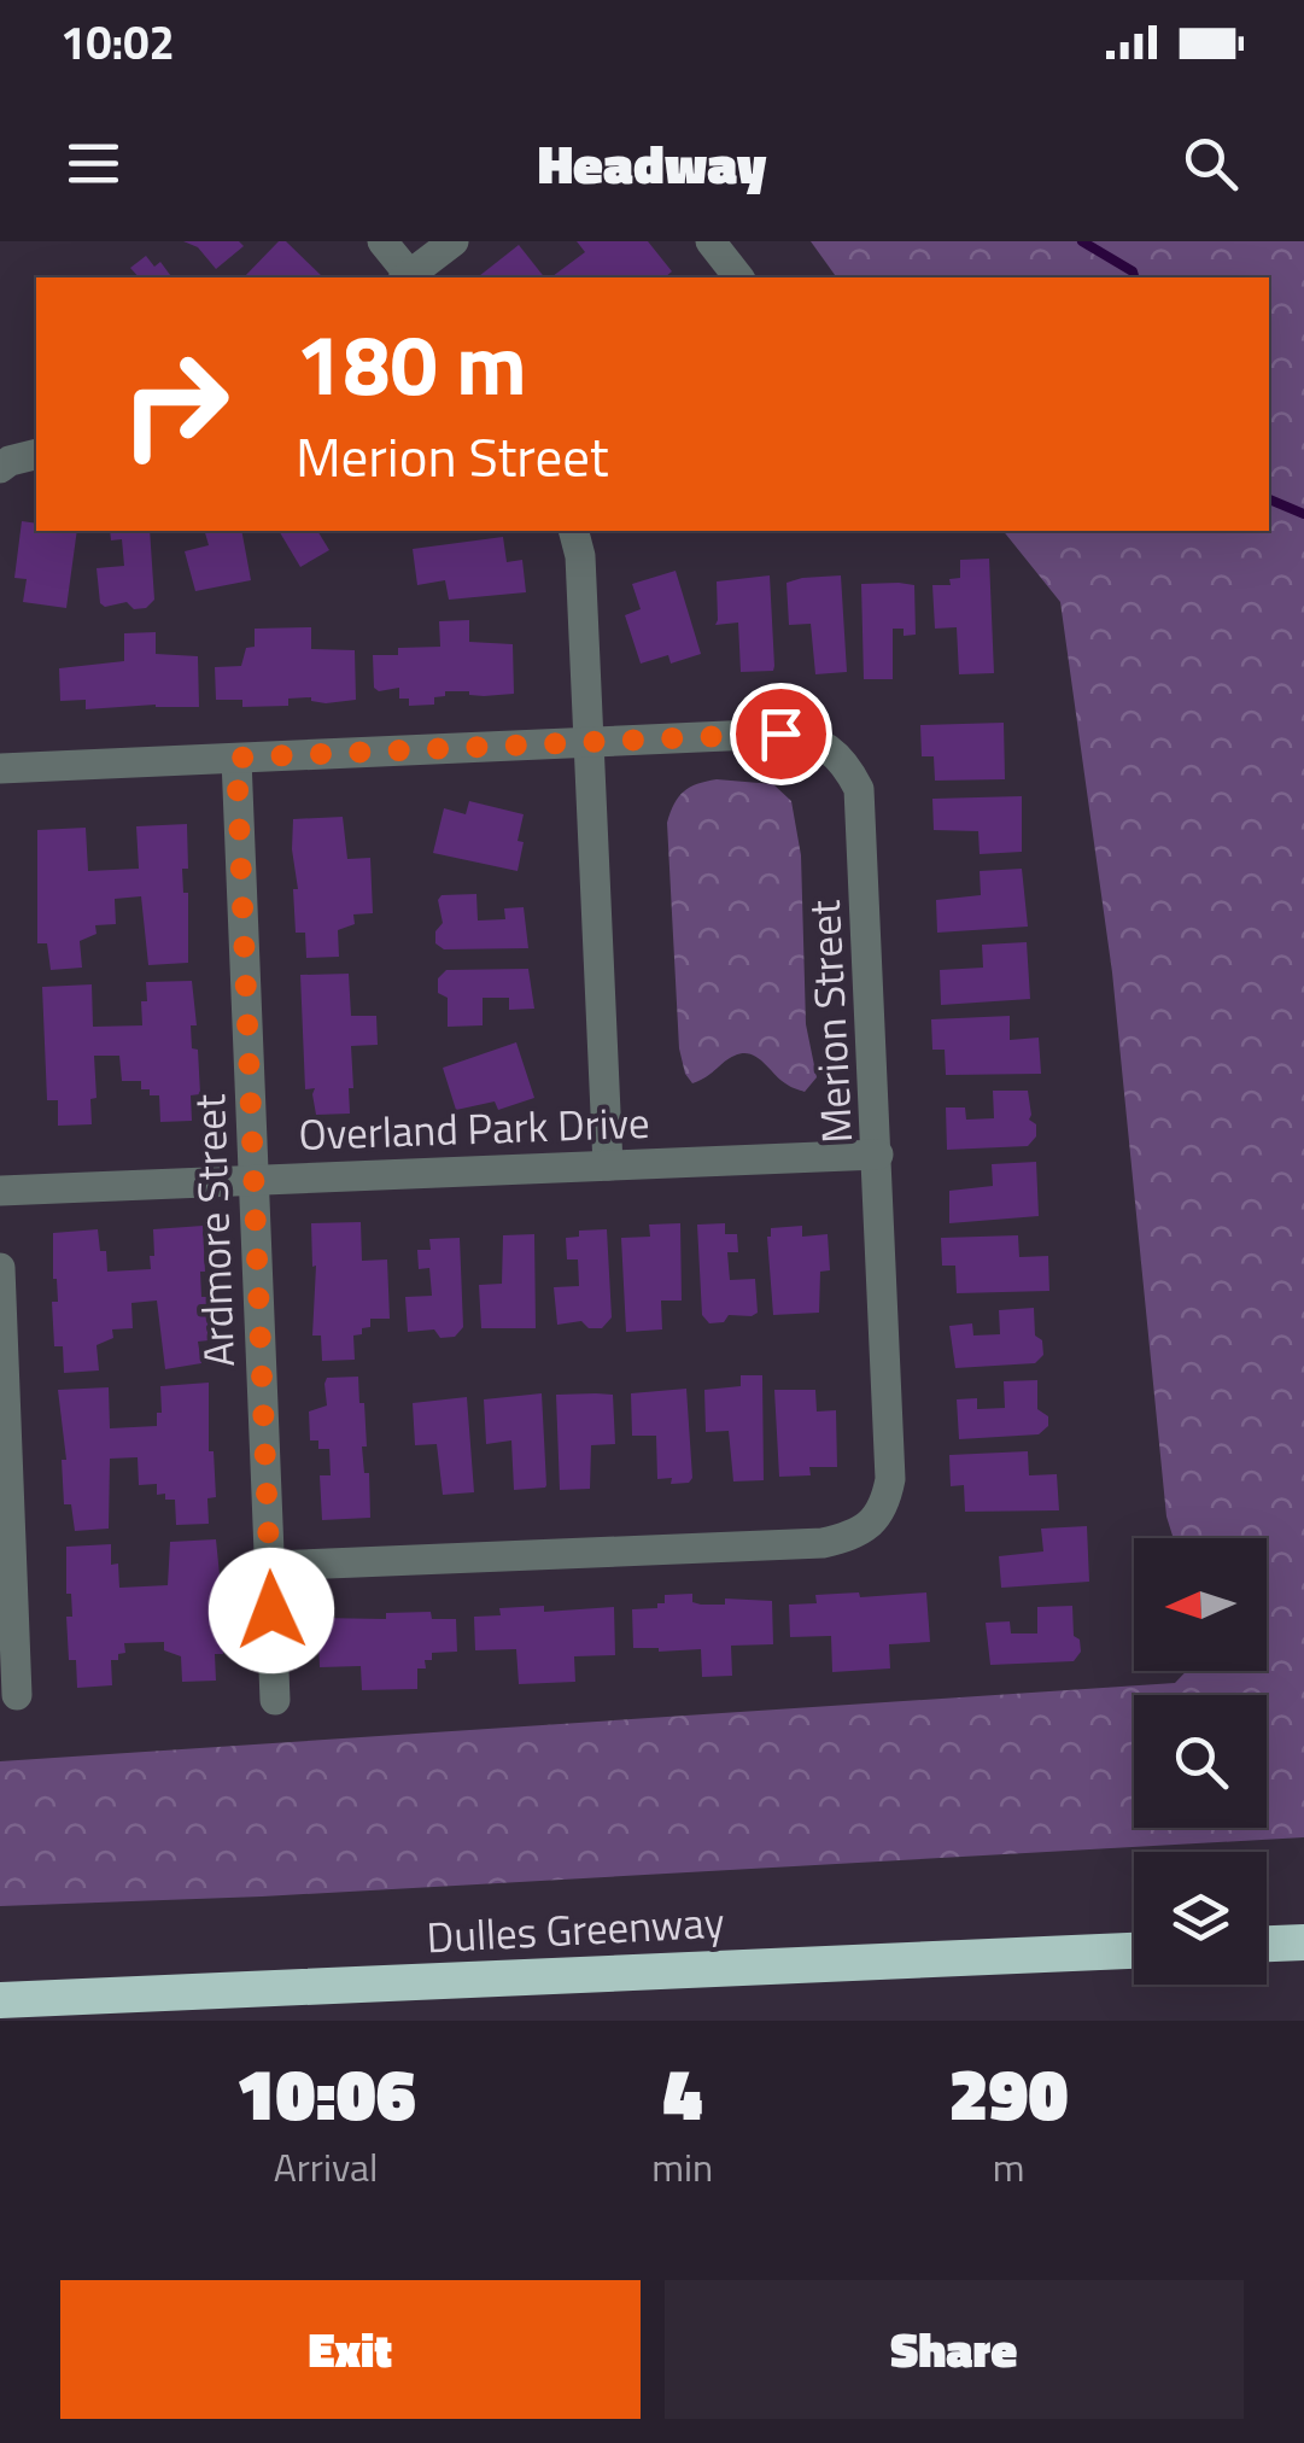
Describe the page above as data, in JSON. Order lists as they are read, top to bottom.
{
  "streets": {
    "highway": ["Dulles Greenway"],
    "street": ["Merion Street", "Overland Park Drive", "Ardmore Street"]
  },
  "crossings": [
    ["Merion Street", "Overland Park Drive"],
    ["Merion Street", "Ardmore Street"],
    ["Overland Park Drive", "Ardmore Street"]
  ],
  "north": "left",
  "page": {
    "status": "10:02",
    "header": "Headway",
    "turn": ["180 m", "Merion Street"],
    "eta": [
      "10:06",
      "Arrival",
      "4",
      "min",
      "290",
      "m"
    ],
    "buttons": ["Exit", "Share"]
  }
}
